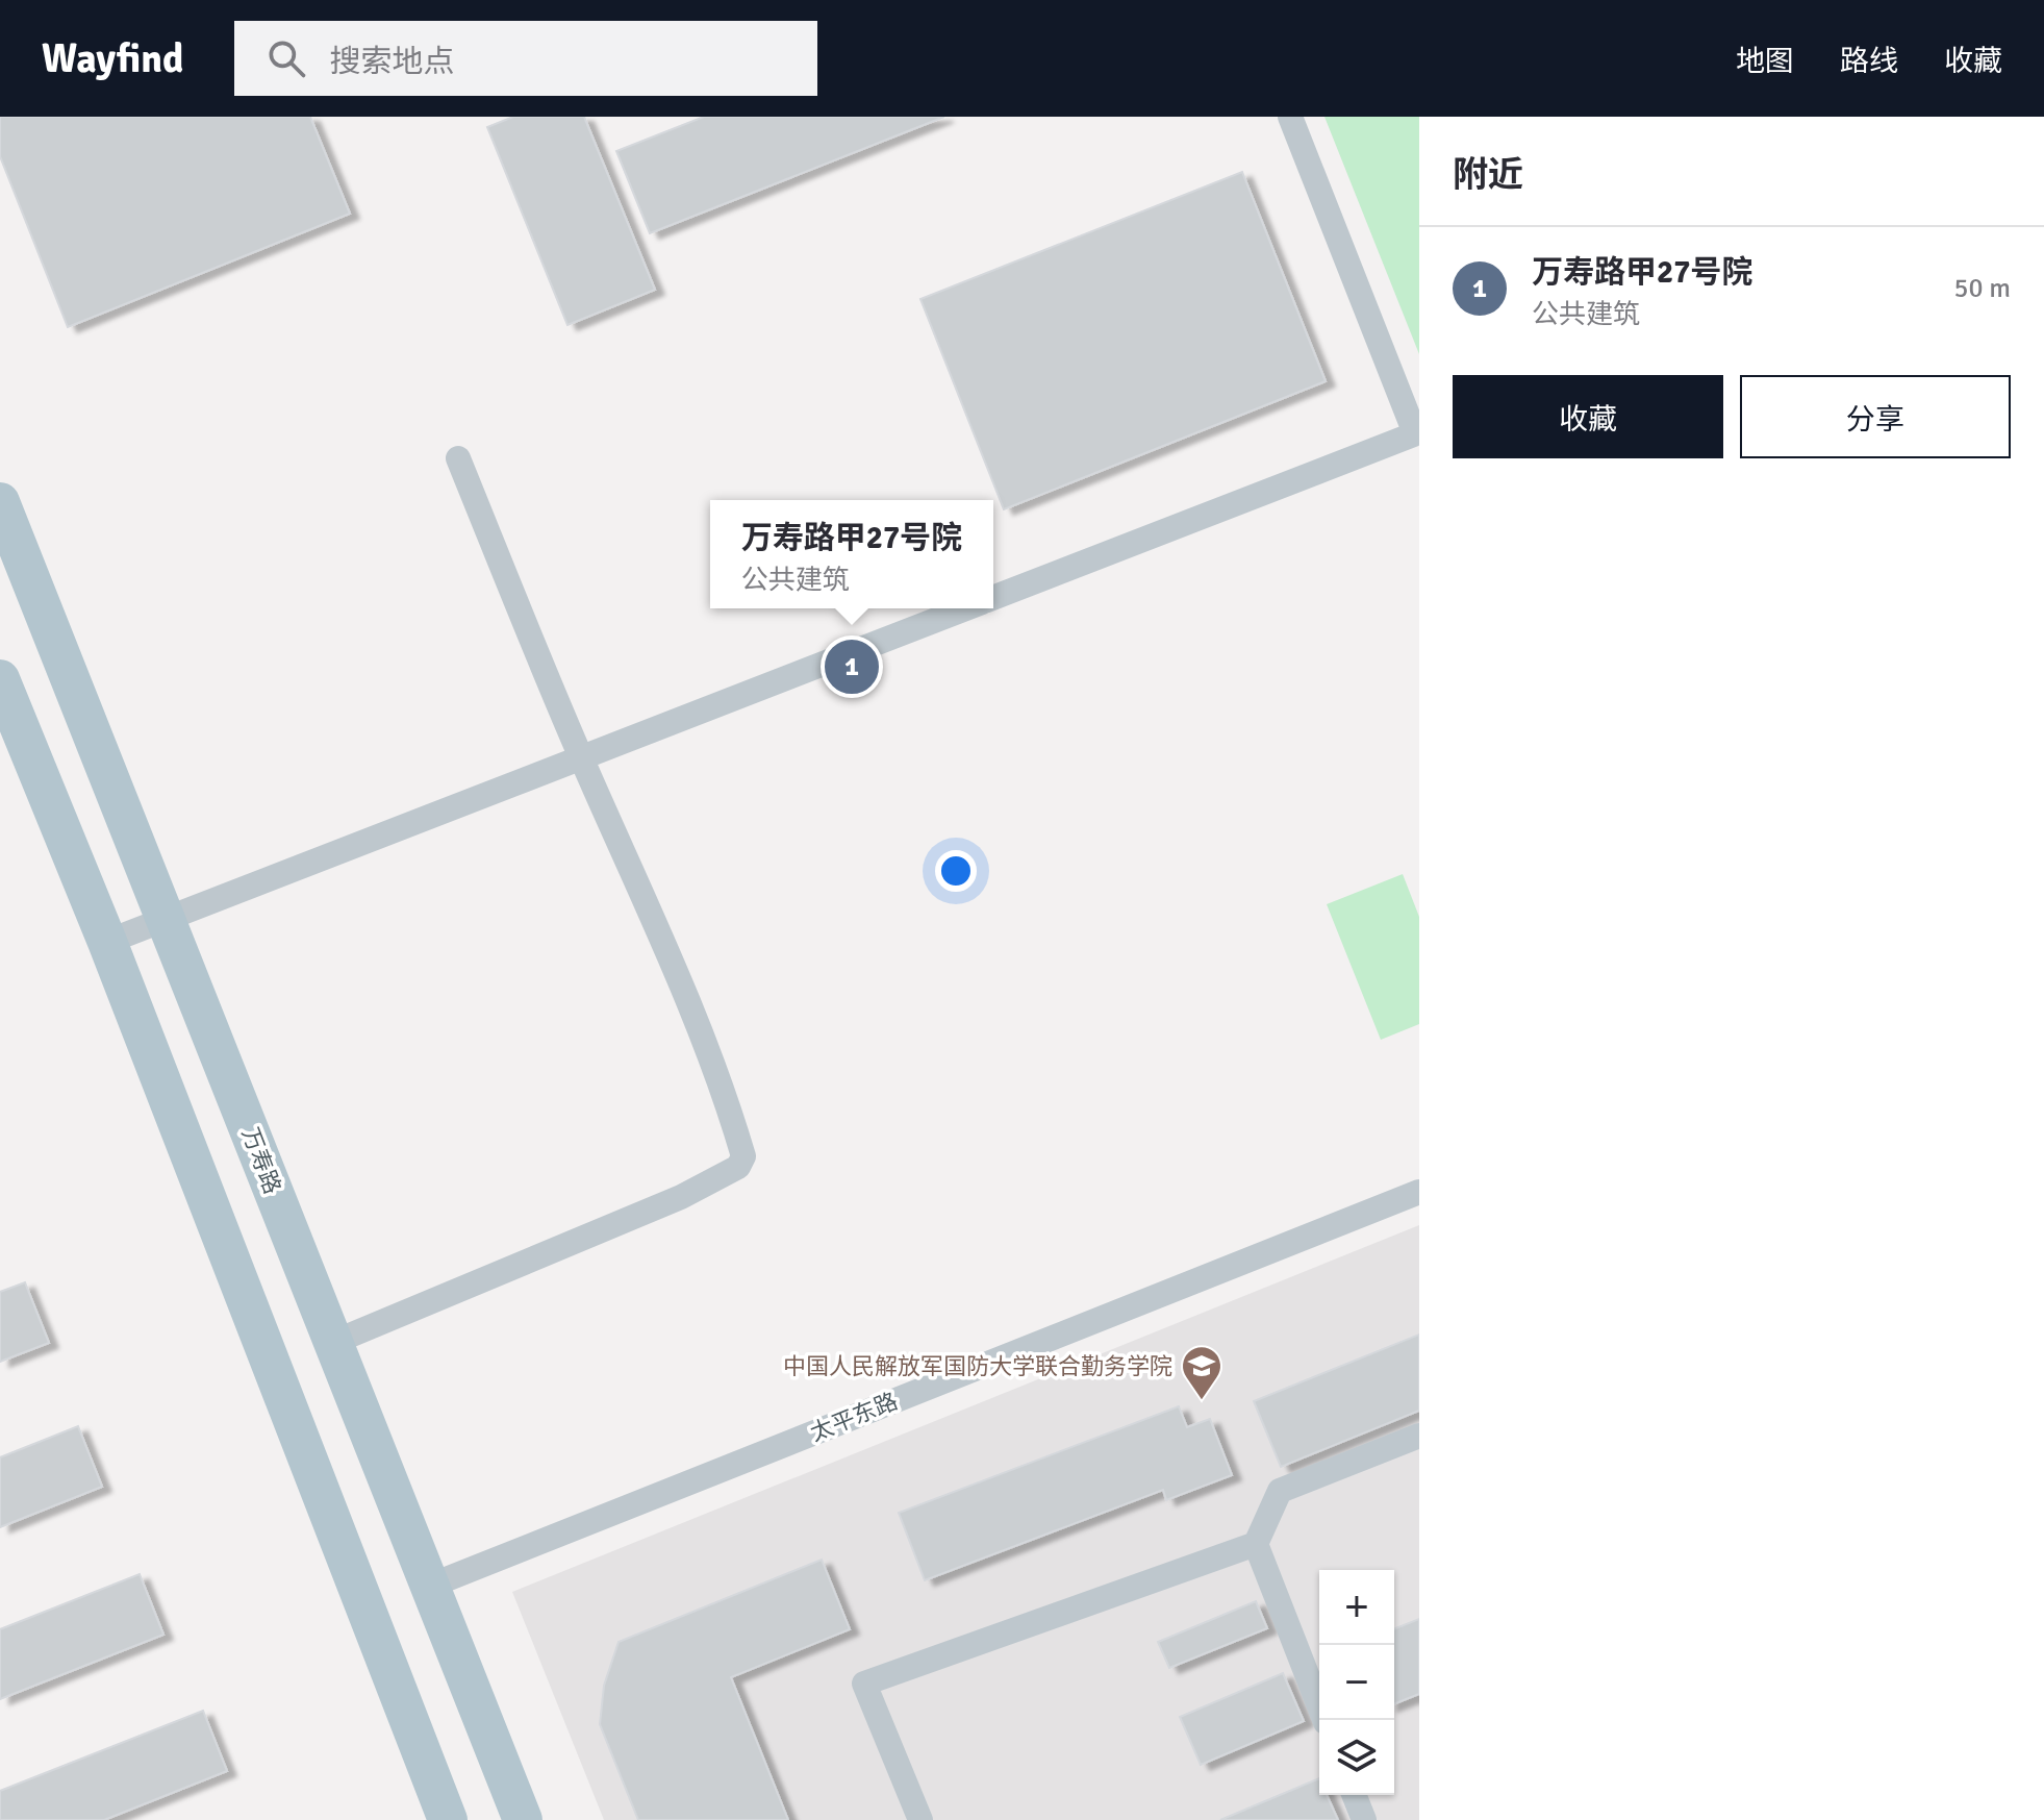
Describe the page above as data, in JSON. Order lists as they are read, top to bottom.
{
  "streets": {
    "main road": ["万寿路"],
    "street": ["太平东路"]
  },
  "crossings": [
    ["万寿路", "太平东路"]
  ],
  "places": {
    "school or university": ["中国人民解放军国防大学联合勤务学院"]
  },
  "page": {
    "header": "Wayfind",
    "search": "搜索地点",
    "nav": ["地图", "路线", "收藏"],
    "heading": "附近",
    "list": [
      {
        "mark": "1",
        "name": "万寿路甲27号院",
        "note": "公共建筑",
        "value": "50 m"
      }
    ],
    "buttons": ["收藏", "分享"],
    "popup": ["万寿路甲27号院", "公共建筑"],
    "pins": "1",
    "map_buttons": ["+", "−"]
  }
}
